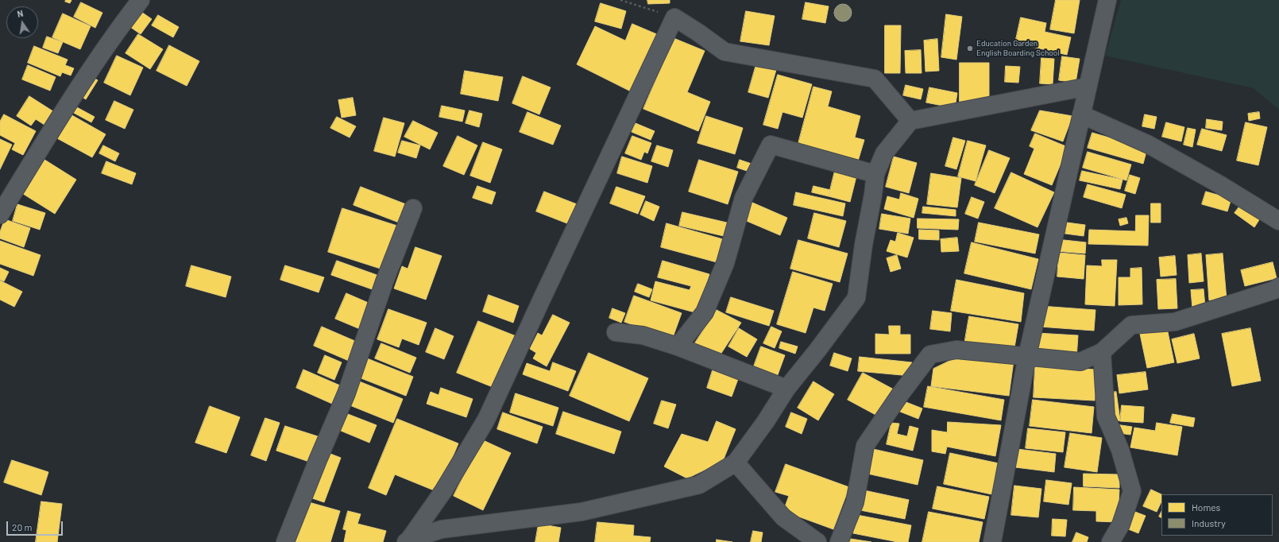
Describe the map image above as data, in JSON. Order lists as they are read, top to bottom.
{
  "places": ["Education Garden English Boarding School"],
  "legend": ["Homes", "Industry"],
  "scale_bar": "20 m",
  "north": "top"
}
